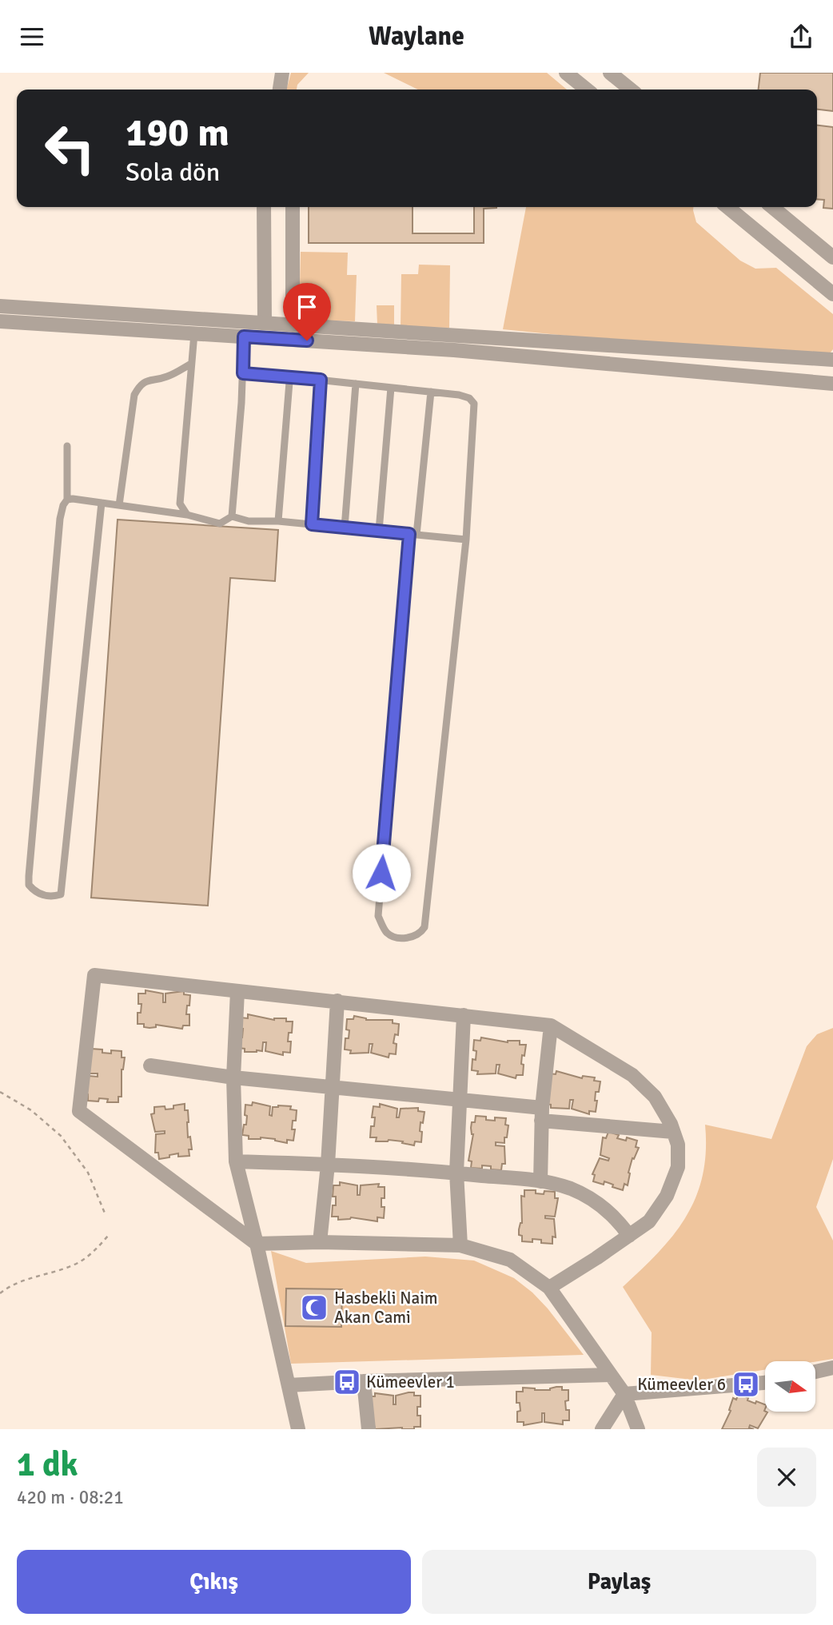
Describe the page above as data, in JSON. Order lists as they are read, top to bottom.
{
  "places": {
    "mosque": ["Hasbekli Naim Akan Cami"],
    "bus stop": ["Kümeevler 1", "Kümeevler 6"]
  },
  "north": "right",
  "page": {
    "header": "Waylane",
    "turn": ["190 m", "Sola dön"],
    "heading": ["1 dk", "420 m · 08:21"],
    "buttons": ["Çıkış", "Paylaş"]
  }
}
